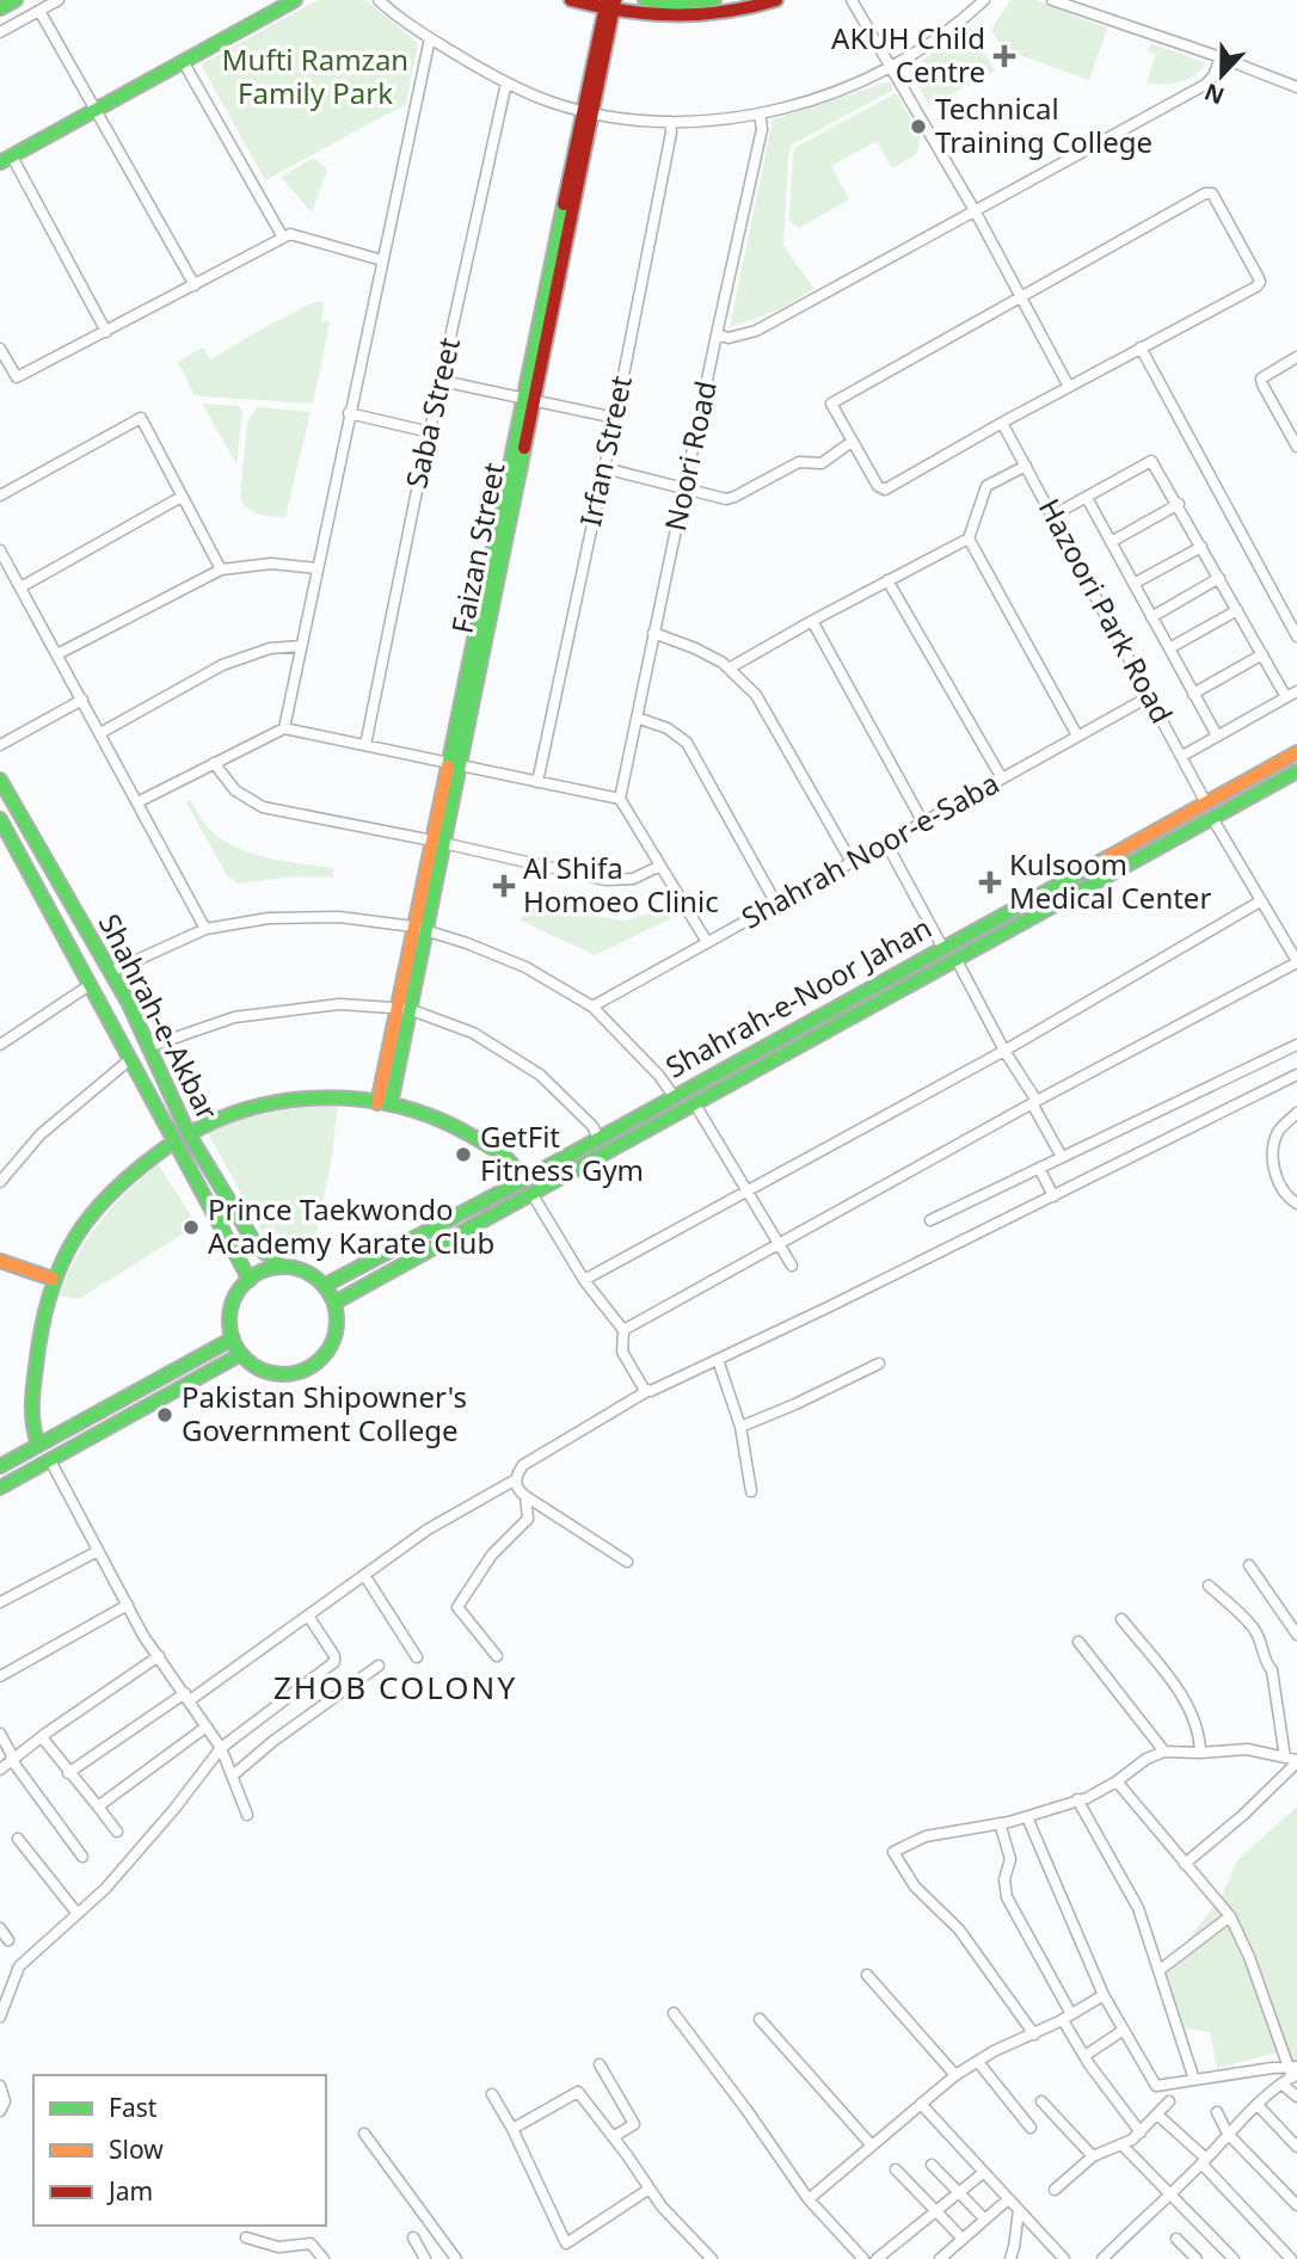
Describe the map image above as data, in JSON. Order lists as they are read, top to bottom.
{
  "streets": {
    "main road": ["Faizan Street", "Shahrah-e-Noor Jahan", "Shahrah-e-Akbar"],
    "street": [
      "Saba Street",
      "Irfan Street",
      "Noori Road",
      "Hazoori Park Road",
      "Shahrah Noor-e-Saba"
    ]
  },
  "crossings": [
    ["Hazoori Park Road", "Shahrah Noor-e-Saba"],
    ["Hazoori Park Road", "Shahrah-e-Noor Jahan"],
    ["Shahrah-e-Noor Jahan", "Shahrah-e-Akbar"]
  ],
  "districts": ["ZHOB COLONY"],
  "parks": ["Mufti Ramzan Family Park"],
  "places": {
    "health": ["AKUH Child Centre", "Kulsoom Medical Center", "Al Shifa Homoeo Clinic"],
    "other": [
      "Technical Training College",
      "GetFit Fitness Gym",
      "Prince Taekwondo Academy Karate Club",
      "Pakistan Shipowner's Government College"
    ]
  },
  "legend": ["Fast", "Slow", "Jam"],
  "north": "bottom"
}
